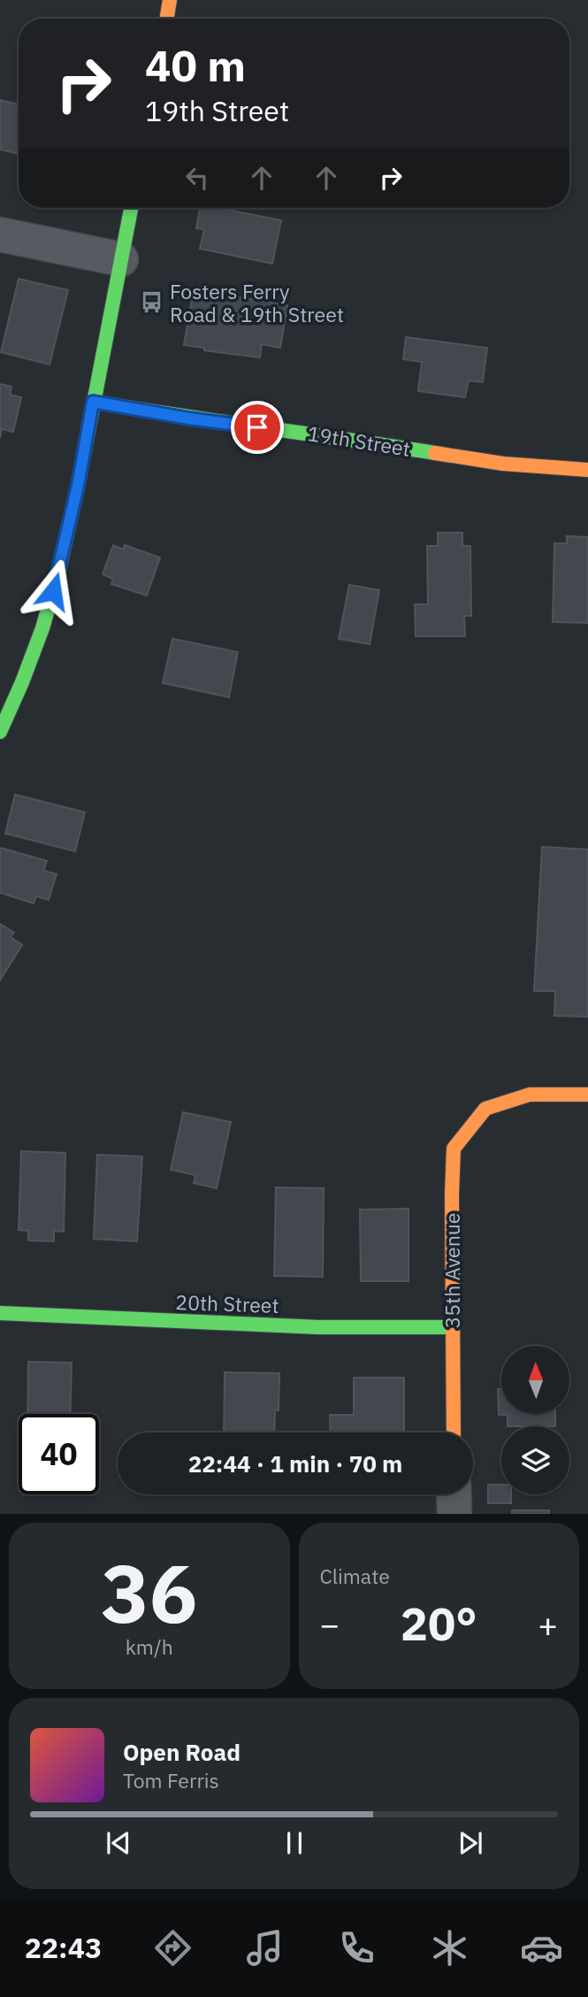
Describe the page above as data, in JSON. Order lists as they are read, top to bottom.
{
  "streets": {
    "street": ["19th Street", "35th Avenue", "20th Street"]
  },
  "crossings": [
    ["35th Avenue", "20th Street"]
  ],
  "places": {
    "bus stop": ["Fosters Ferry Road & 19th Street"]
  },
  "north": "top",
  "page": {
    "turn": ["40 m", "19th Street"],
    "limit": "40",
    "trip": "22:44 · 1 min · 70 m",
    "tile": [
      ["36", "km/h"],
      "Climate"
    ],
    "heat": ["−", "20°", "+"],
    "song": ["Open Road", "Tom Ferris"],
    "tabs": "22:43"
  }
}
